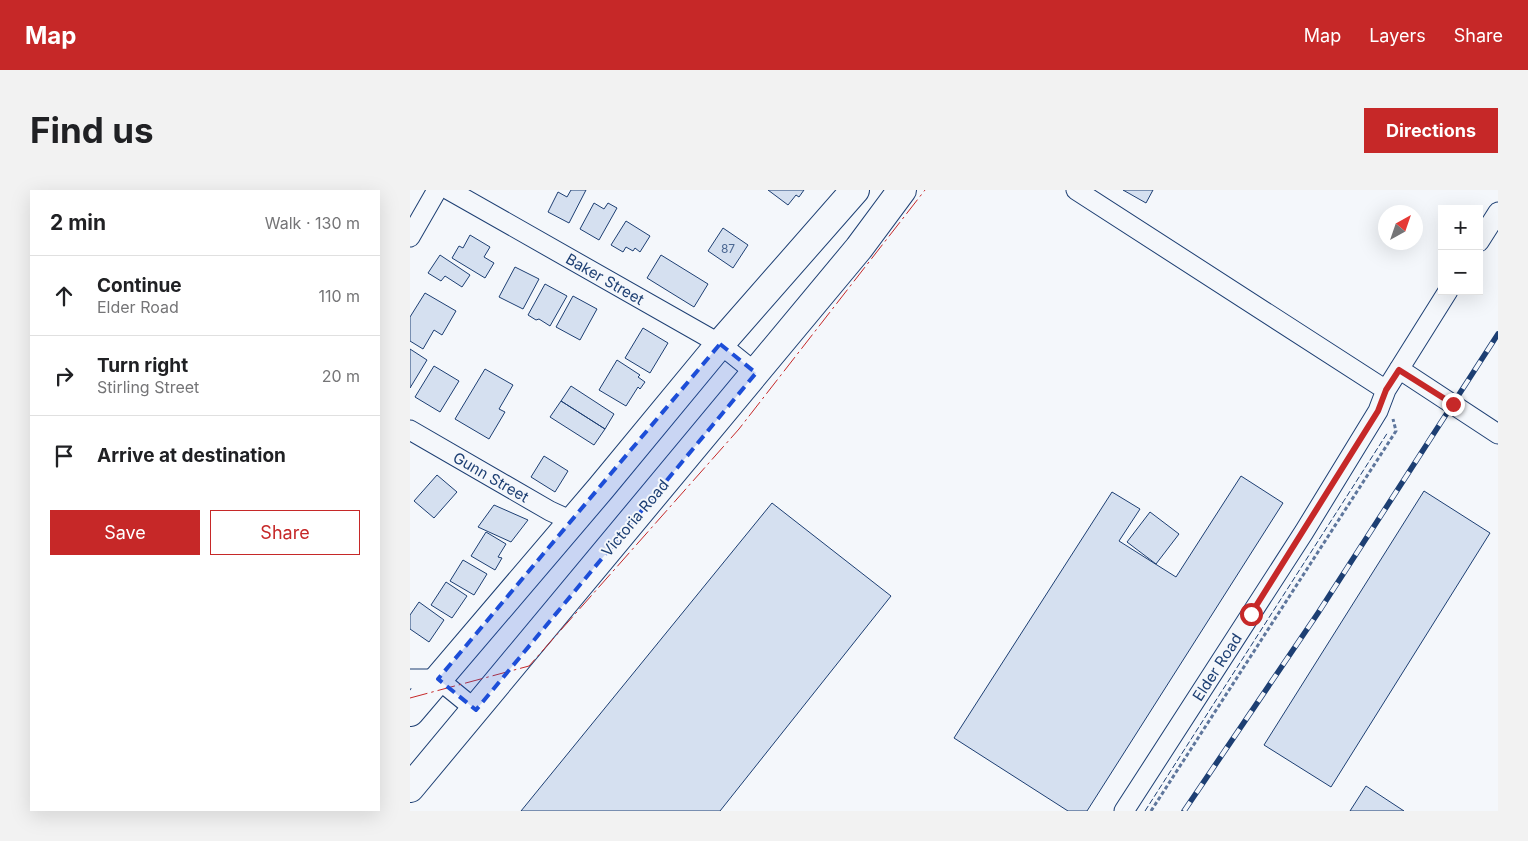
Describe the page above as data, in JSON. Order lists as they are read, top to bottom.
{
  "streets": {
    "highway": ["Victoria Road"],
    "street": ["Baker Street", "Gunn Street", "Elder Road"]
  },
  "crossings": [
    ["Baker Street", "Victoria Road"]
  ],
  "house_numbers": ["87"],
  "north": "top right",
  "page": {
    "header": "Map",
    "nav": ["Map", "Layers", "Share"],
    "buttons": [
      "Directions",
      ["Save", "Share"]
    ],
    "title": "Find us",
    "heading": ["2 min", "Walk · 130 m"],
    "map_buttons": ["+", "−"],
    "list": [
      ["Continue", "Elder Road", "110 m"],
      ["Turn right", "Stirling Street", "20 m"],
      "Arrive at destination"
    ]
  }
}
